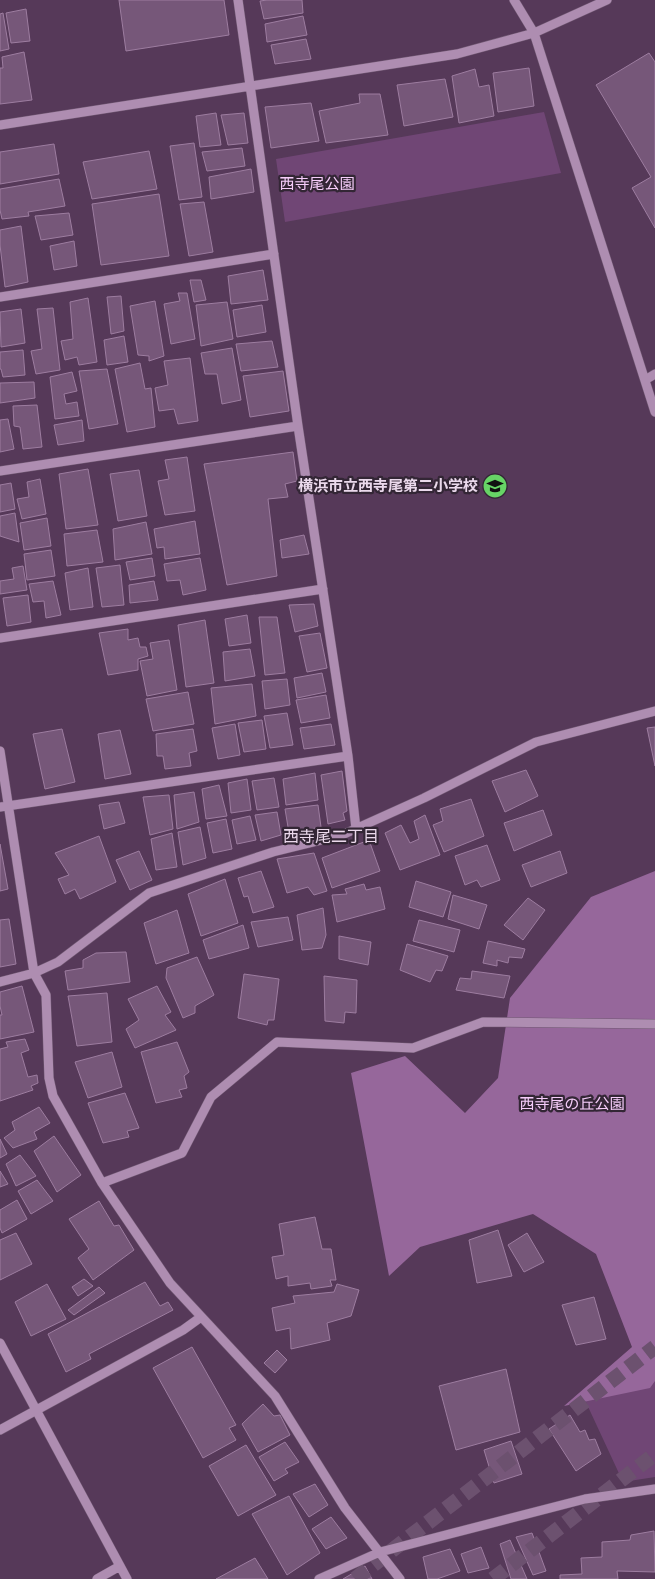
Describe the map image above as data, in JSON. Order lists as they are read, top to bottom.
{
  "districts": ["西寺尾二丁目"],
  "parks": ["西寺尾公園", "西寺尾の丘公園"],
  "places": {
    "school or university": ["横浜市立西寺尾第二小学校"]
  }
}
